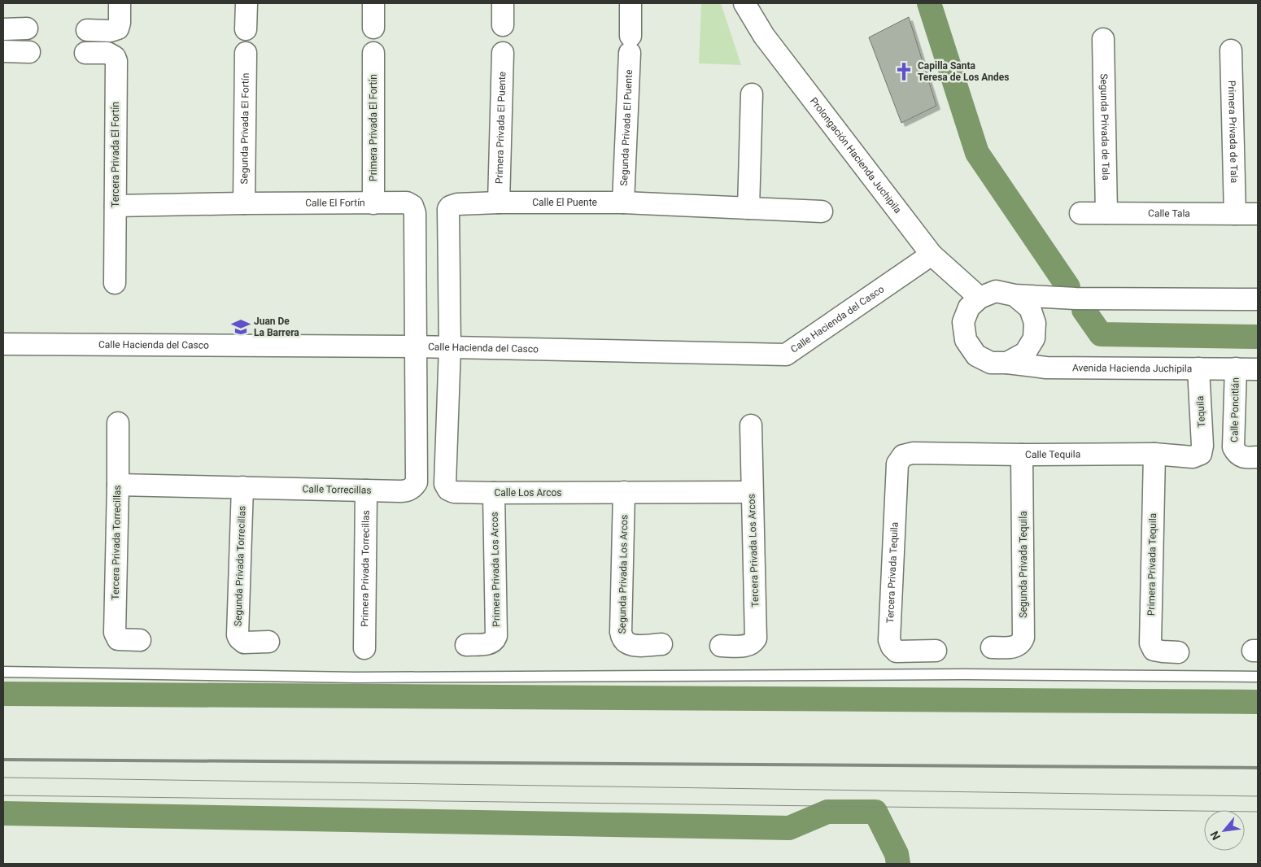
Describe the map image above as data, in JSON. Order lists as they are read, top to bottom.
{
  "streets": {
    "street": [
      "Segunda Privada de Tala",
      "Segunda Privada El Fortín",
      "Primera Privada El Fortín",
      "Primera Privada El Puente",
      "Segunda Privada El Puente",
      "Primera Privada de Tala",
      "Tercera Privada El Fortín",
      "Prolongación Hacienda Juchipila",
      "Calle El Puente",
      "Calle El Fortín",
      "Calle Tala",
      "Calle Hacienda del Casco",
      "Avenida Hacienda Juchipila",
      "Calle Poncitlán",
      "Tequila",
      "Calle Tequila",
      "Calle Torrecillas",
      "Calle Los Arcos",
      "Tercera Privada Torrecillas",
      "Tercera Privada Los Arcos",
      "Segunda Privada Tequila",
      "Primera Privada Tequila",
      "Segunda Privada Torrecillas",
      "Primera Privada Torrecillas",
      "Primera Privada Los Arcos",
      "Tercera Privada Tequila",
      "Segunda Privada Los Arcos"
    ]
  },
  "crossings": [
    ["Segunda Privada de Tala", "Calle Tala"],
    ["Segunda Privada El Fortín", "Calle El Fortín"],
    ["Primera Privada El Fortín", "Calle El Fortín"],
    ["Primera Privada El Puente", "Calle El Puente"],
    ["Segunda Privada El Puente", "Calle El Puente"],
    ["Primera Privada de Tala", "Calle Tala"],
    ["Tercera Privada El Fortín", "Calle El Fortín"],
    ["Prolongación Hacienda Juchipila", "Calle Hacienda del Casco"],
    ["Prolongación Hacienda Juchipila", "Avenida Hacienda Juchipila"],
    ["Calle El Puente", "Calle Hacienda del Casco"],
    ["Calle El Puente", "Calle Los Arcos"],
    ["Calle El Fortín", "Calle Hacienda del Casco"],
    ["Calle El Fortín", "Calle Torrecillas"],
    ["Calle Hacienda del Casco", "Calle Torrecillas"],
    ["Calle Hacienda del Casco", "Calle Los Arcos"],
    ["Avenida Hacienda Juchipila", "Calle Poncitlán"],
    ["Avenida Hacienda Juchipila", "Tequila"],
    ["Tequila", "Calle Tequila"],
    ["Calle Tequila", "Segunda Privada Tequila"],
    ["Calle Tequila", "Primera Privada Tequila"],
    ["Calle Tequila", "Tercera Privada Tequila"],
    ["Calle Torrecillas", "Tercera Privada Torrecillas"],
    ["Calle Torrecillas", "Segunda Privada Torrecillas"],
    ["Calle Torrecillas", "Primera Privada Torrecillas"],
    ["Calle Los Arcos", "Tercera Privada Los Arcos"],
    ["Calle Los Arcos", "Primera Privada Los Arcos"],
    ["Calle Los Arcos", "Segunda Privada Los Arcos"]
  ],
  "places": {
    "church": ["Capilla Santa Teresa de Los Andes"],
    "school or university": ["Juan De La Barrera"]
  },
  "north": "bottom left"
}
